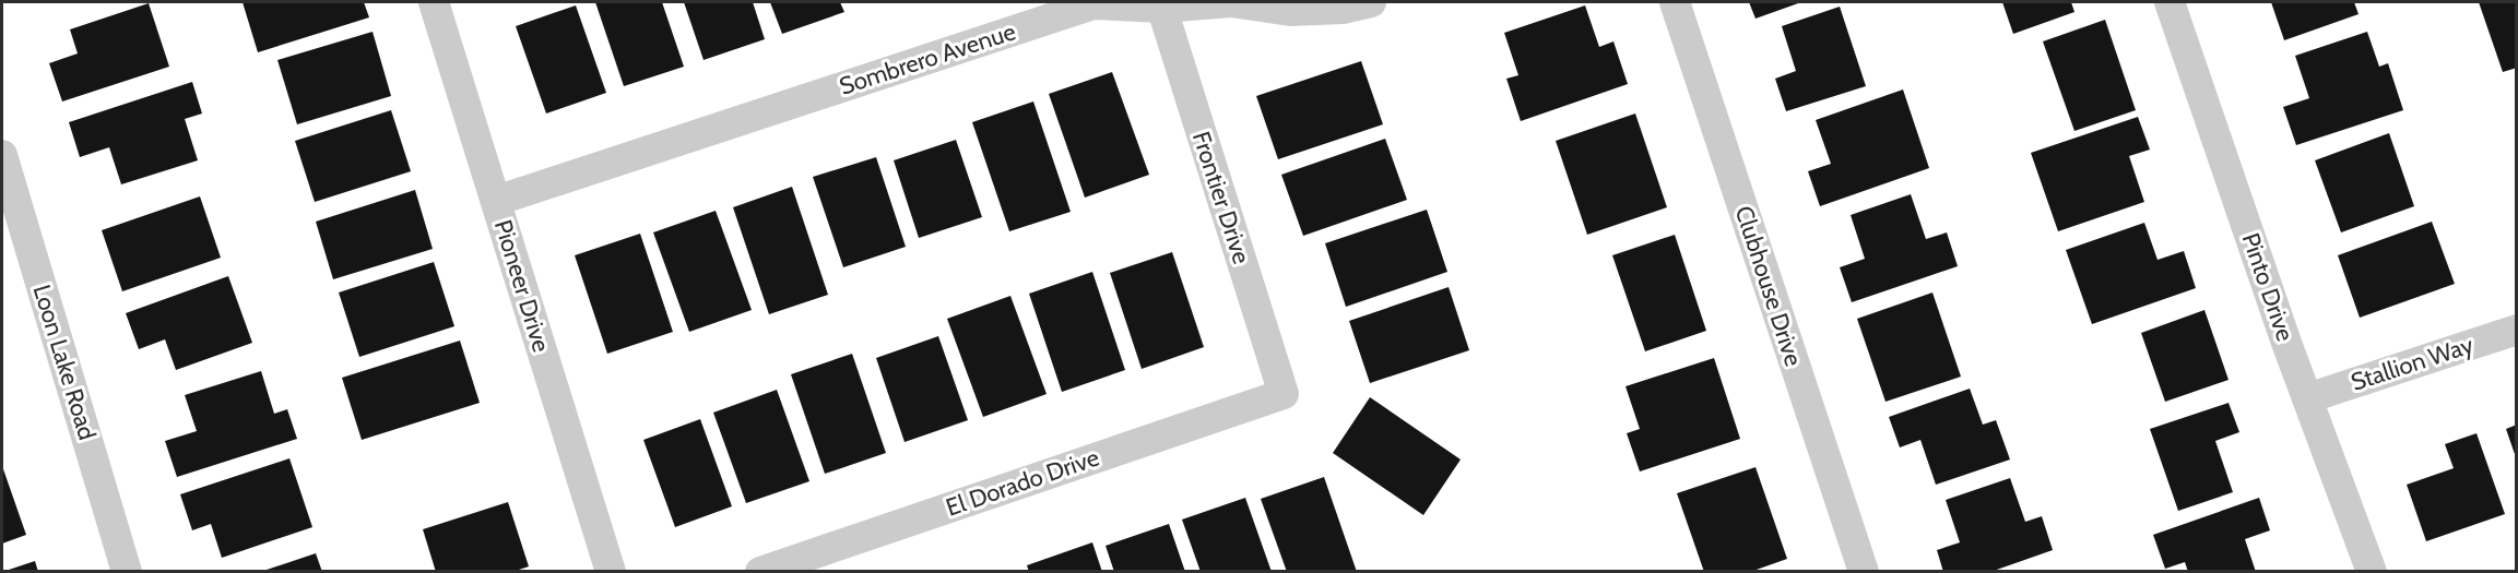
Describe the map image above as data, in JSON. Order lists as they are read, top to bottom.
{
  "streets": {
    "street": [
      "Sombrero Avenue",
      "Frontier Drive",
      "Pioneer Drive",
      "Clubhouse Drive",
      "Pinto Drive",
      "Loon Lake Road",
      "Stallion Way",
      "El Dorado Drive"
    ]
  },
  "crossings": [
    ["Sombrero Avenue", "Frontier Drive"],
    ["Sombrero Avenue", "Pioneer Drive"],
    ["Frontier Drive", "El Dorado Drive"],
    ["Pinto Drive", "Stallion Way"]
  ]
}
